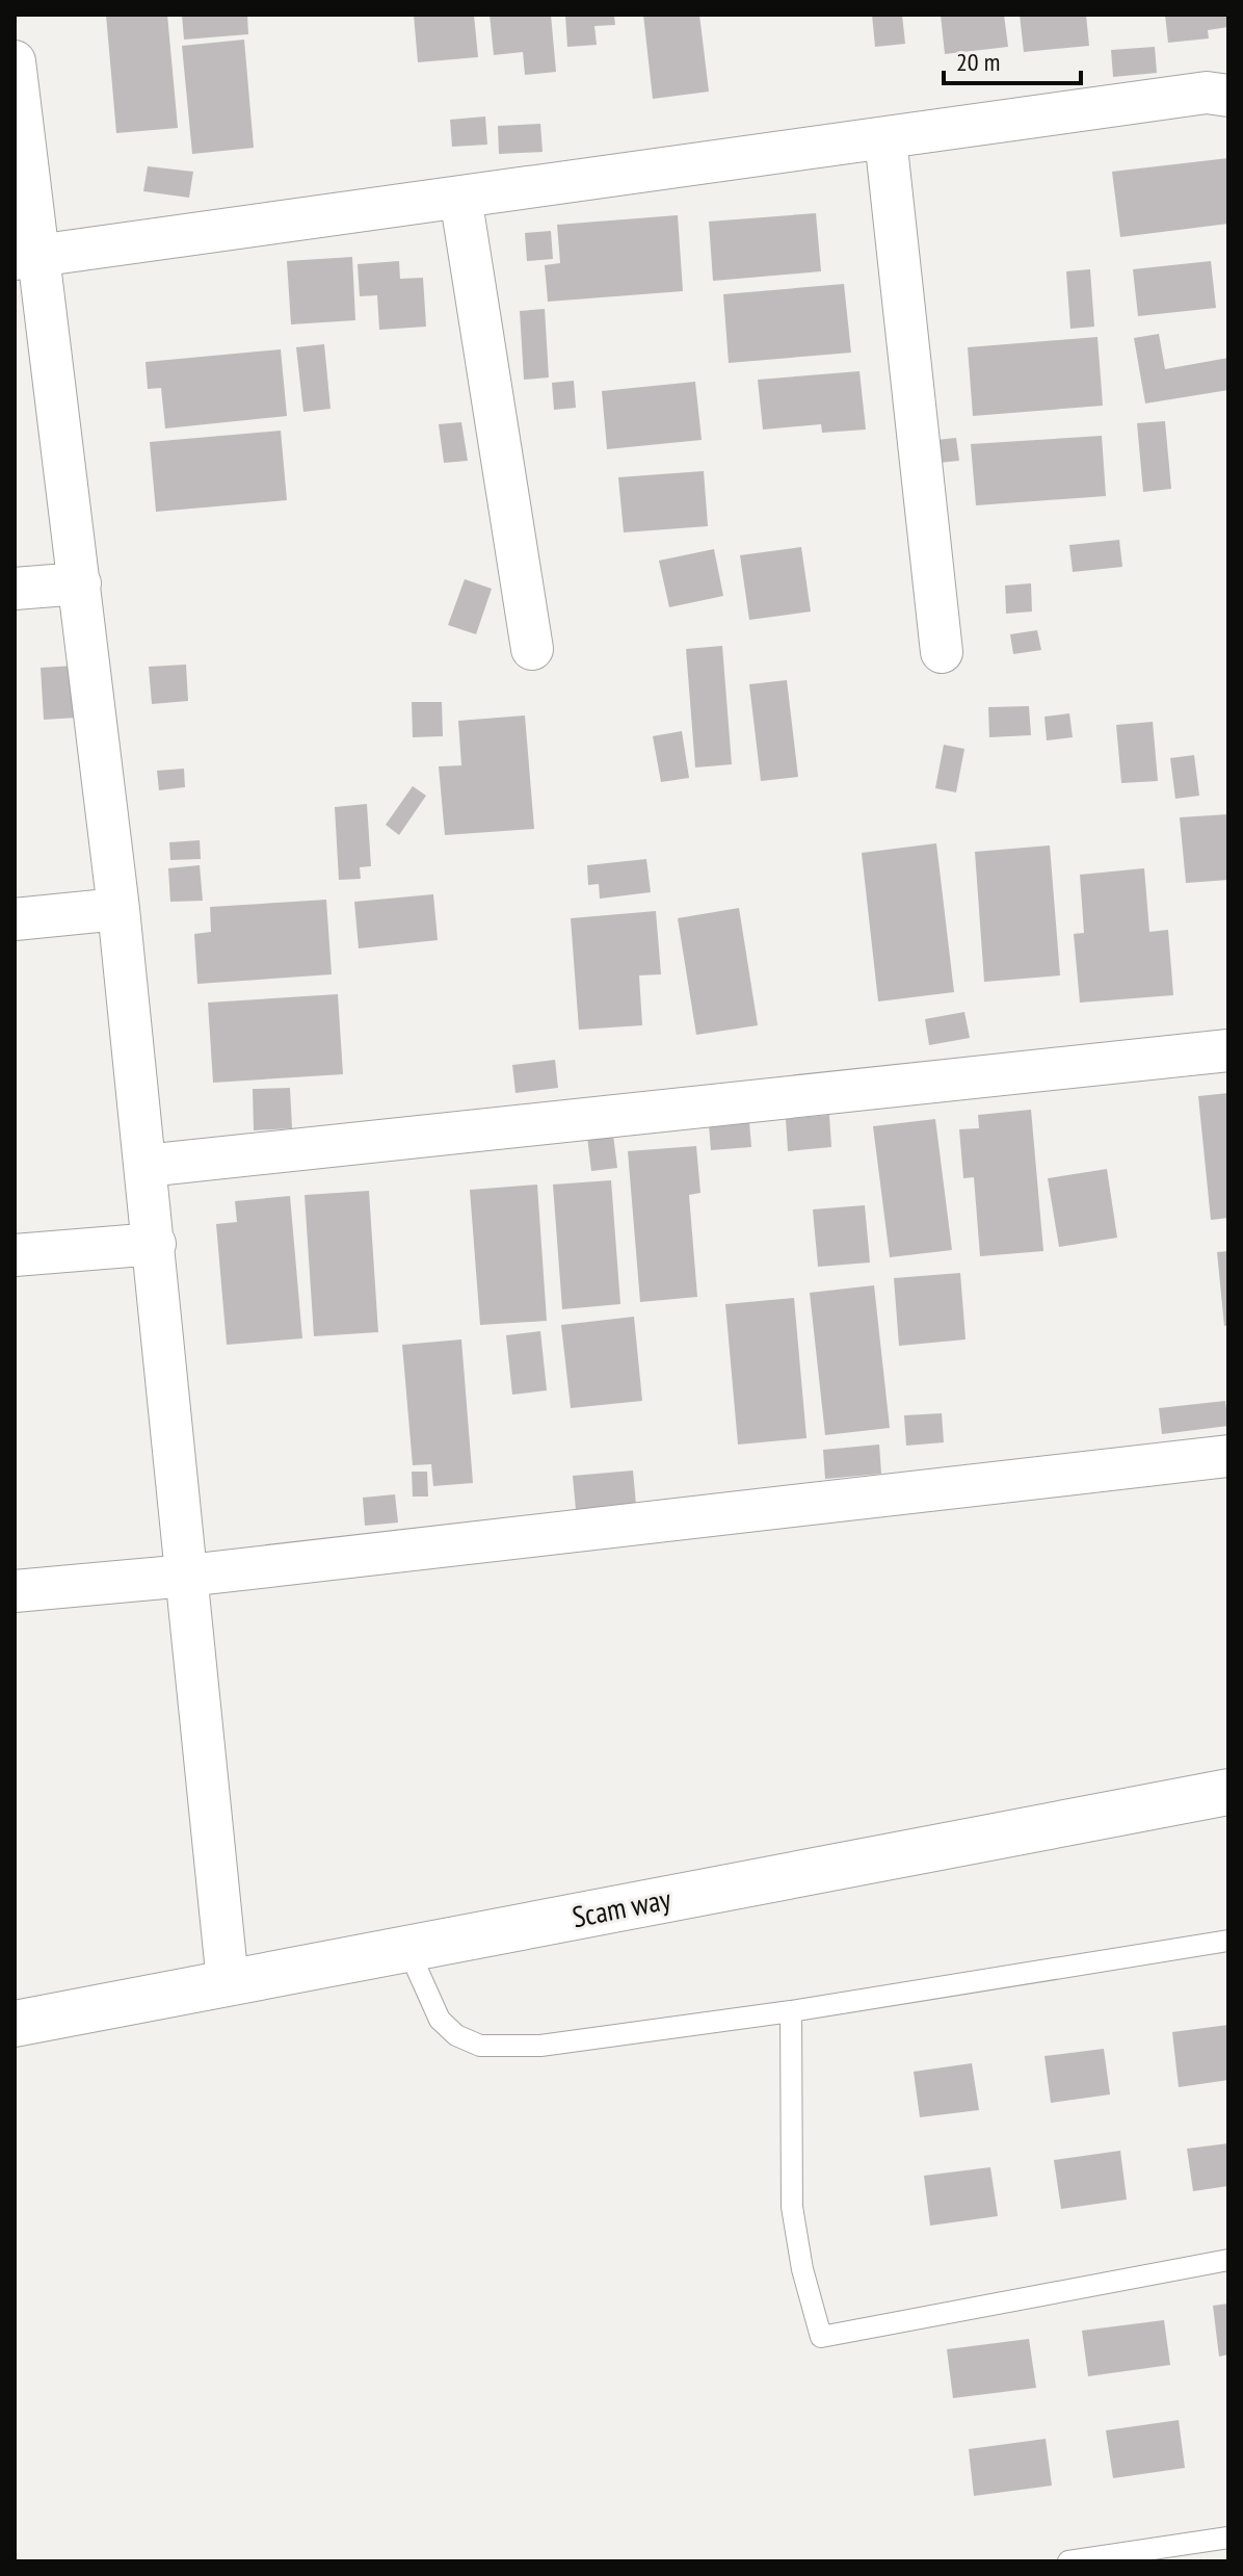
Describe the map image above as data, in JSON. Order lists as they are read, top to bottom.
{
  "streets": {
    "street": ["Scam way"]
  },
  "scale_bar": "20 m"
}
